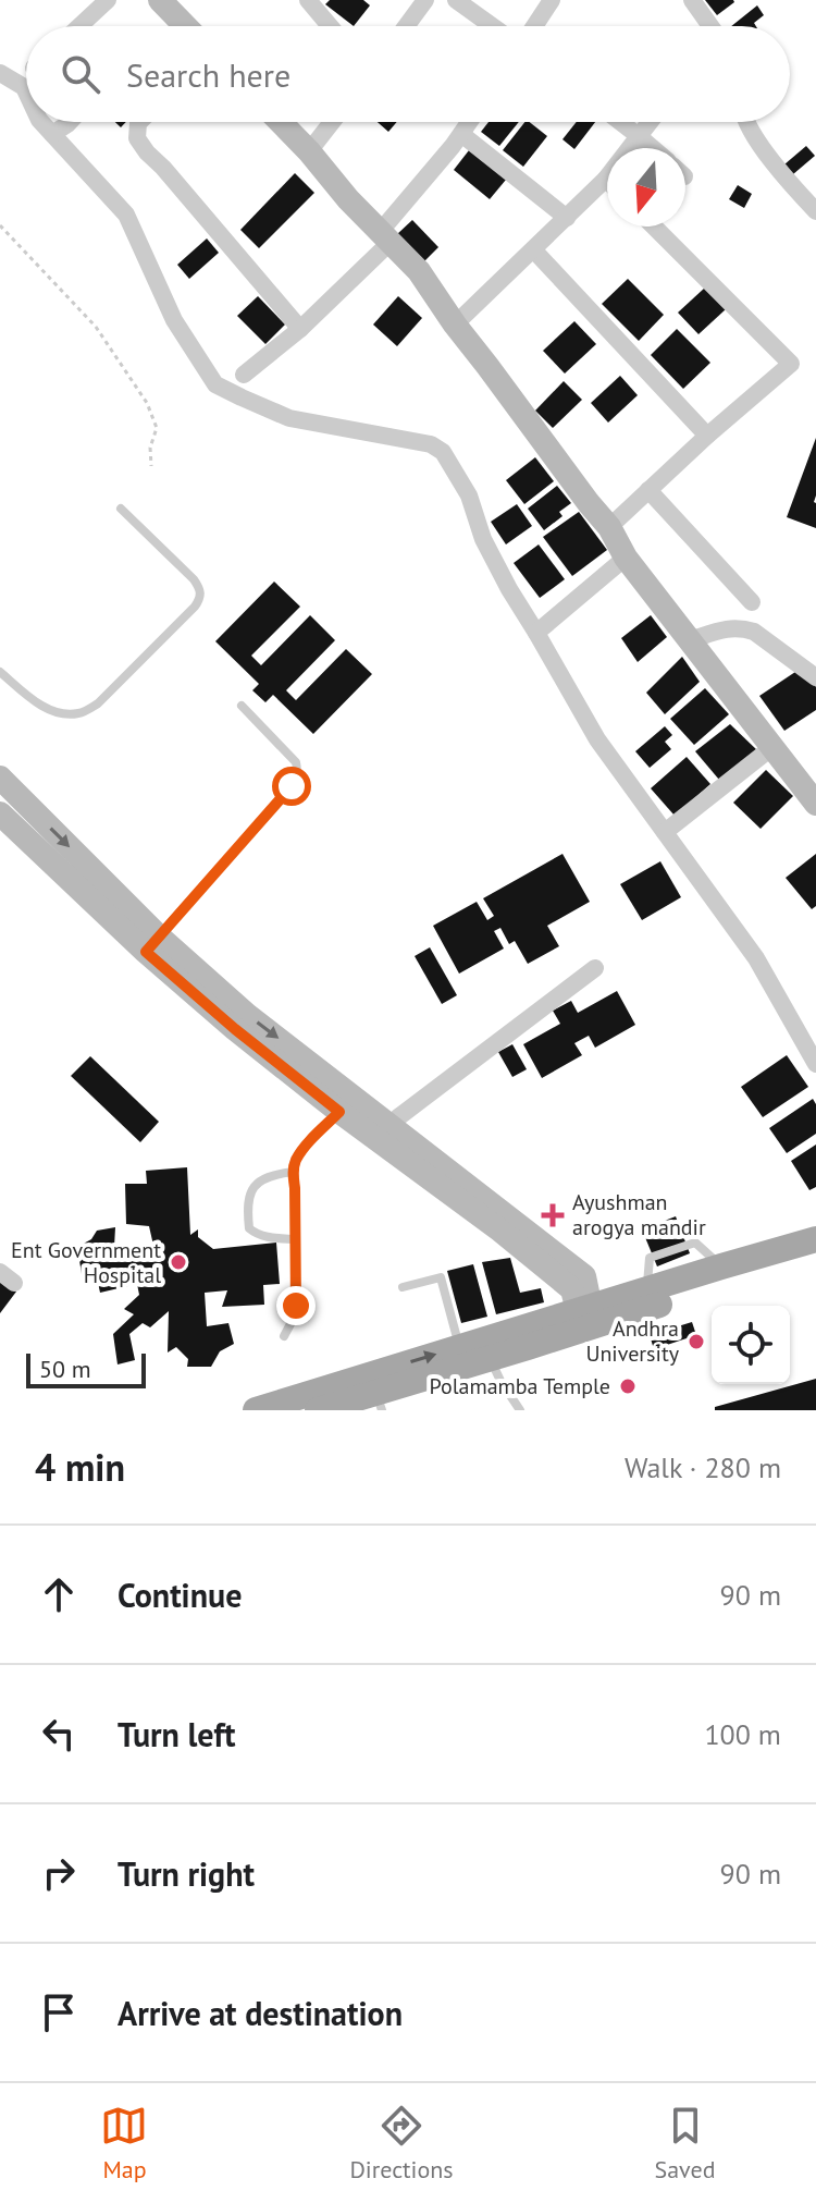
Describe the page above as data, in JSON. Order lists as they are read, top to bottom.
{
  "places": {
    "health": ["Ayushman arogya mandir"],
    "other": ["Ent Government Hospital", "Andhra University", "Polamamba Temple"]
  },
  "scale_bar": "50 m",
  "north": "bottom",
  "page": {
    "search": "Search here",
    "scale": "50 m",
    "heading": ["4 min", "Walk · 280 m"],
    "list": [
      ["Continue", "90 m"],
      ["Turn left", "100 m"],
      ["Turn right", "90 m"],
      "Arrive at destination"
    ],
    "nav": ["Map", "Directions", "Saved"]
  }
}
